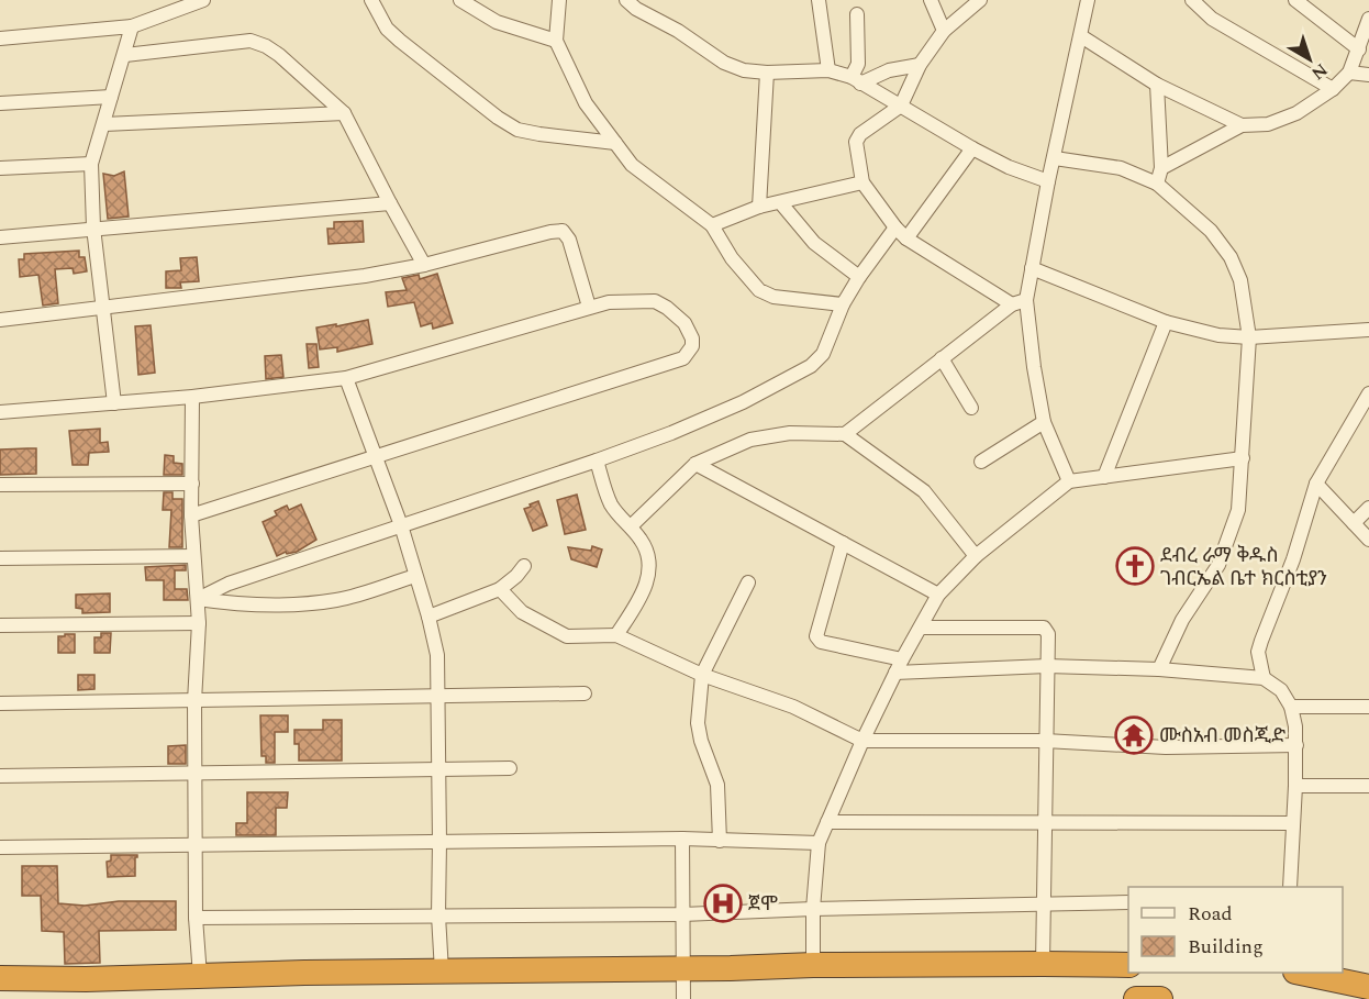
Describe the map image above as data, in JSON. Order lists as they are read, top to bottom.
{
  "places": {
    "church": ["ደብረ ራማ ቅዱስ ገብርኤል ቤተ ክርስቲያን"],
    "temple": ["ሙስአብ መስጂድ"],
    "hospital": ["ጀሞ"]
  },
  "legend": ["Road", "Building"],
  "north": "bottom right"
}
